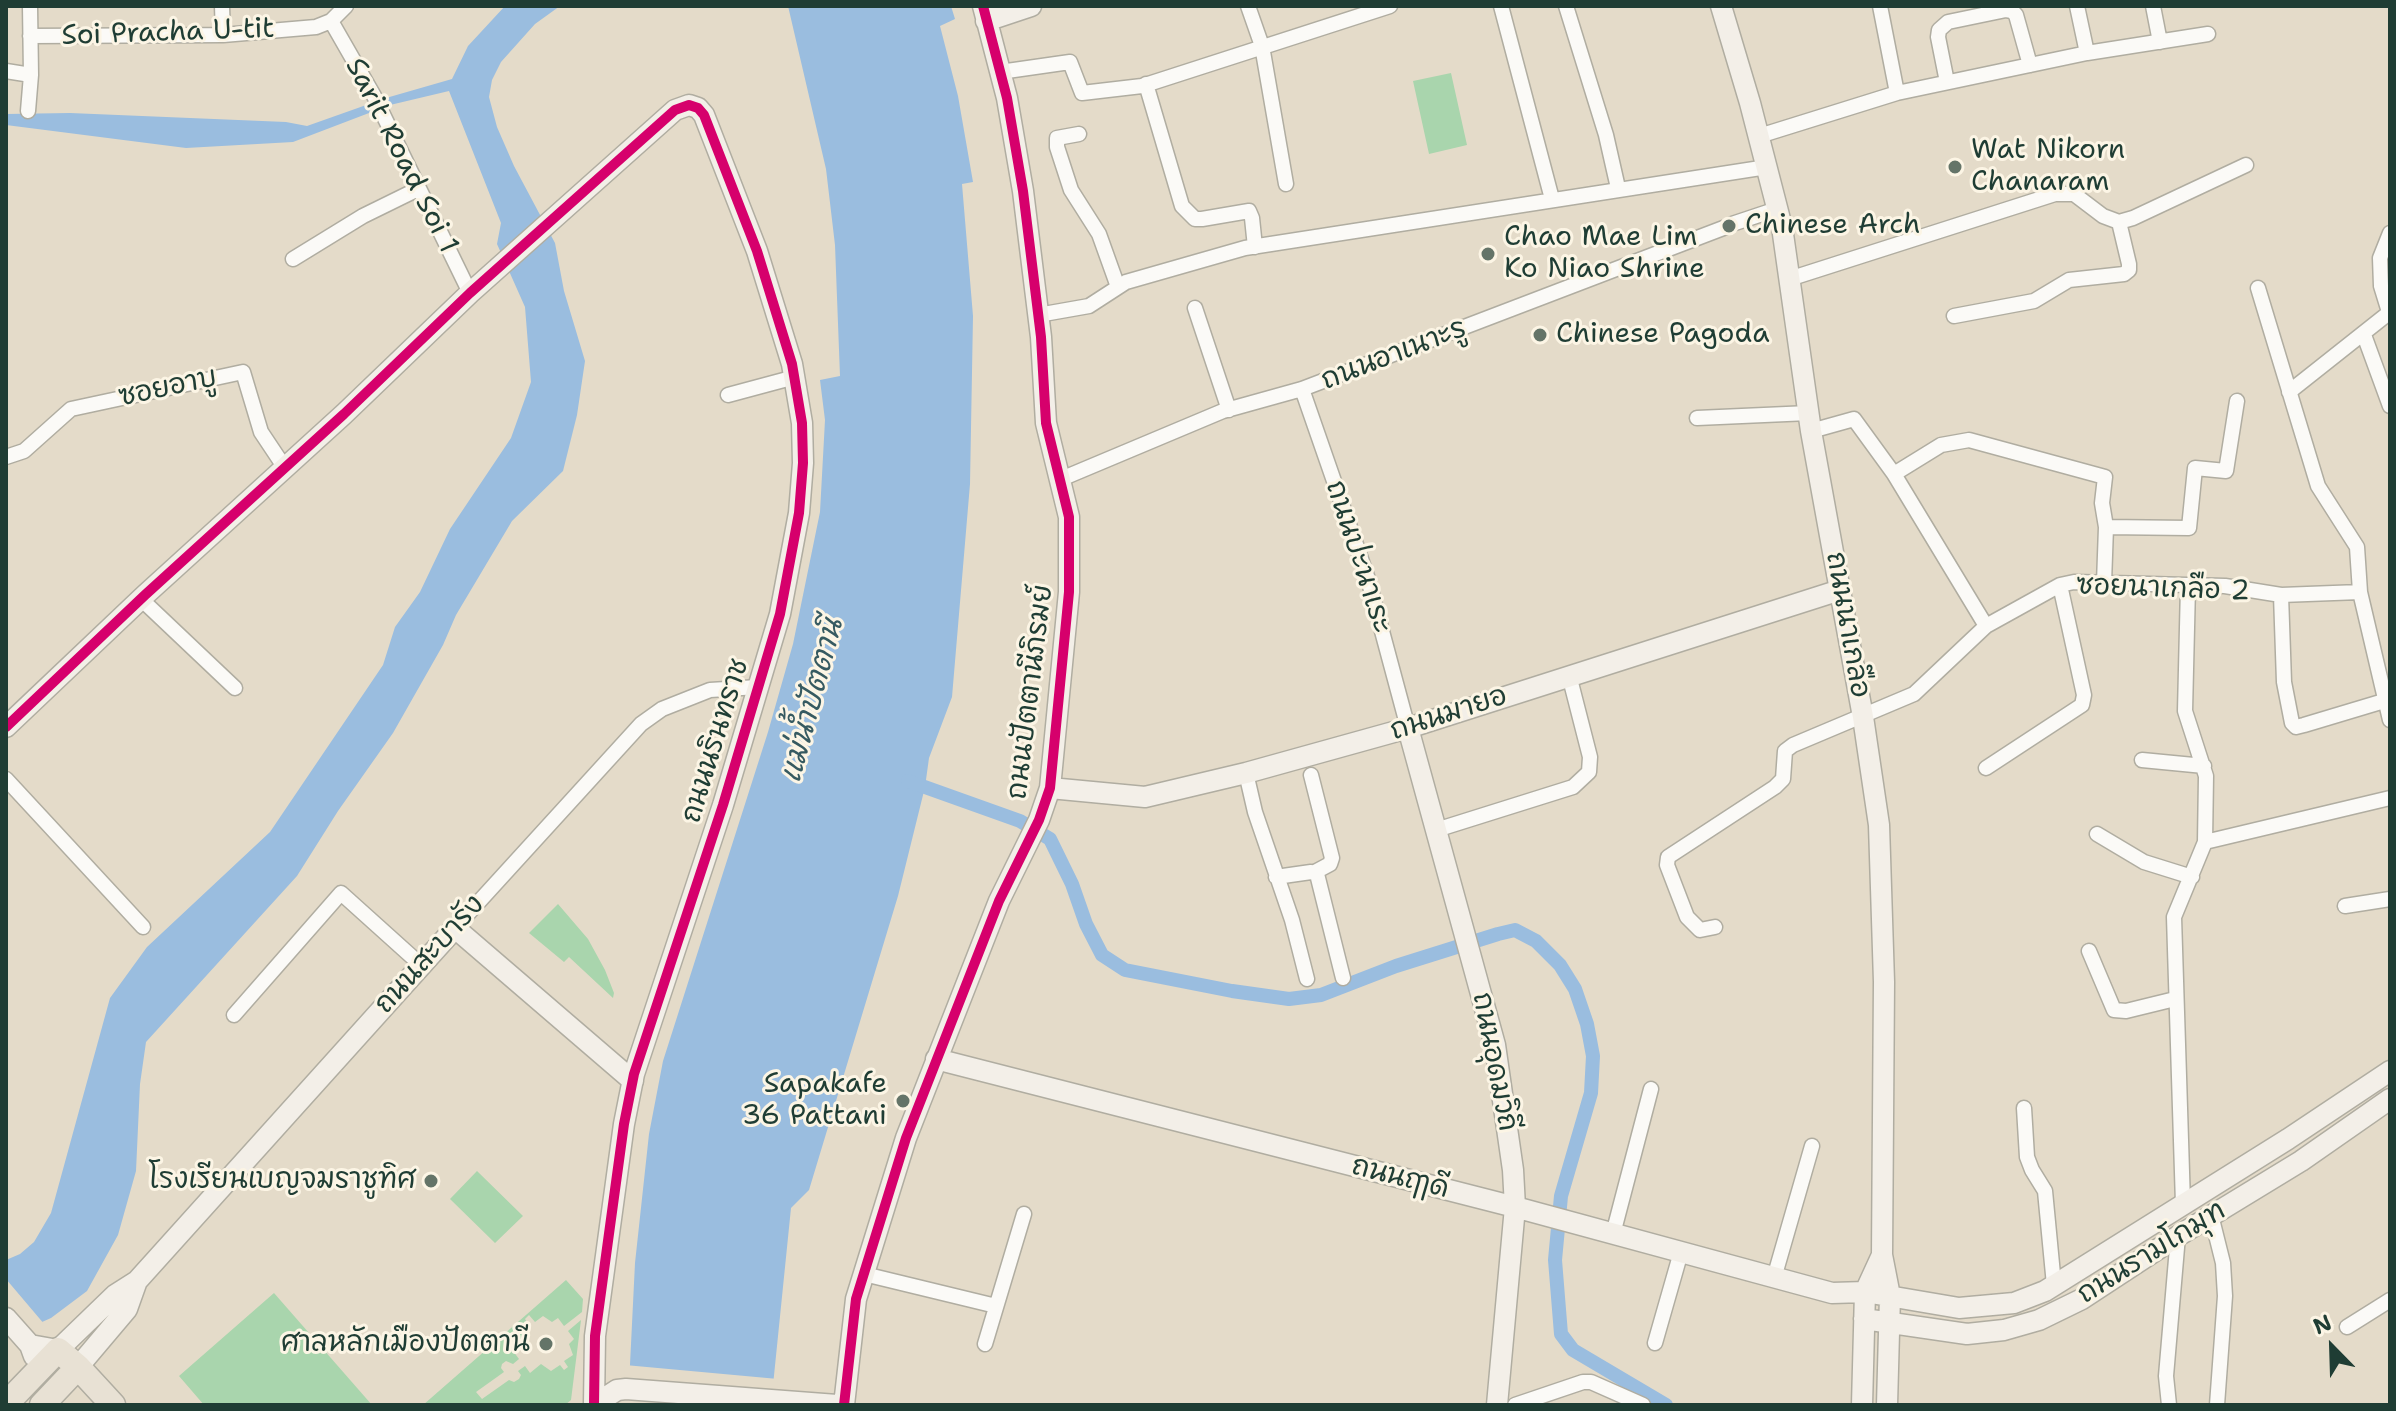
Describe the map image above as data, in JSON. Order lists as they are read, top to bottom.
{
  "streets": {
    "street": [
      "Soi Pracha U-tit",
      "Sarit Road Soi 1",
      "ถนนอาเนาะรู",
      "ซอยอาบู",
      "ถนนปะนาเระ",
      "ซอยนาเกลือ 2",
      "ถนนนาเกลือ",
      "ถนนปัตตานีภิรมย์",
      "ถนนมายอ",
      "ถนนนรินทราช",
      "ถนนสะบารัง",
      "ถนนอุดมวิถี",
      "ถนนฤๅดี",
      "ถนนรามโกมุท"
    ]
  },
  "crossings": [
    ["Soi Pracha U-tit", "Sarit Road Soi 1"],
    ["Sarit Road Soi 1", "ถนนนรินทราช"],
    ["ถนนอาเนาะรู", "ถนนปะนาเระ"],
    ["ถนนอาเนาะรู", "ถนนนาเกลือ"],
    ["ถนนอาเนาะรู", "ถนนปัตตานีภิรมย์"],
    ["ถนนปะนาเระ", "ถนนมายอ"],
    ["ถนนปะนาเระ", "ถนนอุดมวิถี"],
    ["ซอยนาเกลือ 2", "ถนนนาเกลือ"],
    ["ถนนนาเกลือ", "ถนนมายอ"],
    ["ถนนนาเกลือ", "ถนนฤๅดี"],
    ["ถนนนาเกลือ", "ถนนรามโกมุท"],
    ["ถนนปัตตานีภิรมย์", "ถนนมายอ"],
    ["ถนนปัตตานีภิรมย์", "ถนนฤๅดี"],
    ["ถนนมายอ", "ถนนอุดมวิถี"],
    ["ถนนนรินทราช", "ถนนสะบารัง"],
    ["ถนนอุดมวิถี", "ถนนฤๅดี"],
    ["ถนนฤๅดี", "ถนนรามโกมุท"]
  ],
  "water": ["แม่น้ำปัตตานี"],
  "places": [
    "Wat Nikorn Chanaram",
    "Chinese Arch",
    "Chao Mae Lim Ko Niao Shrine",
    "Chinese Pagoda",
    "Sapakafe 36 Pattani",
    "โรงเรียนเบญจมราชูทิศ",
    "ศาลหลักเมืองปัตตานี"
  ],
  "north": "top left"
}
